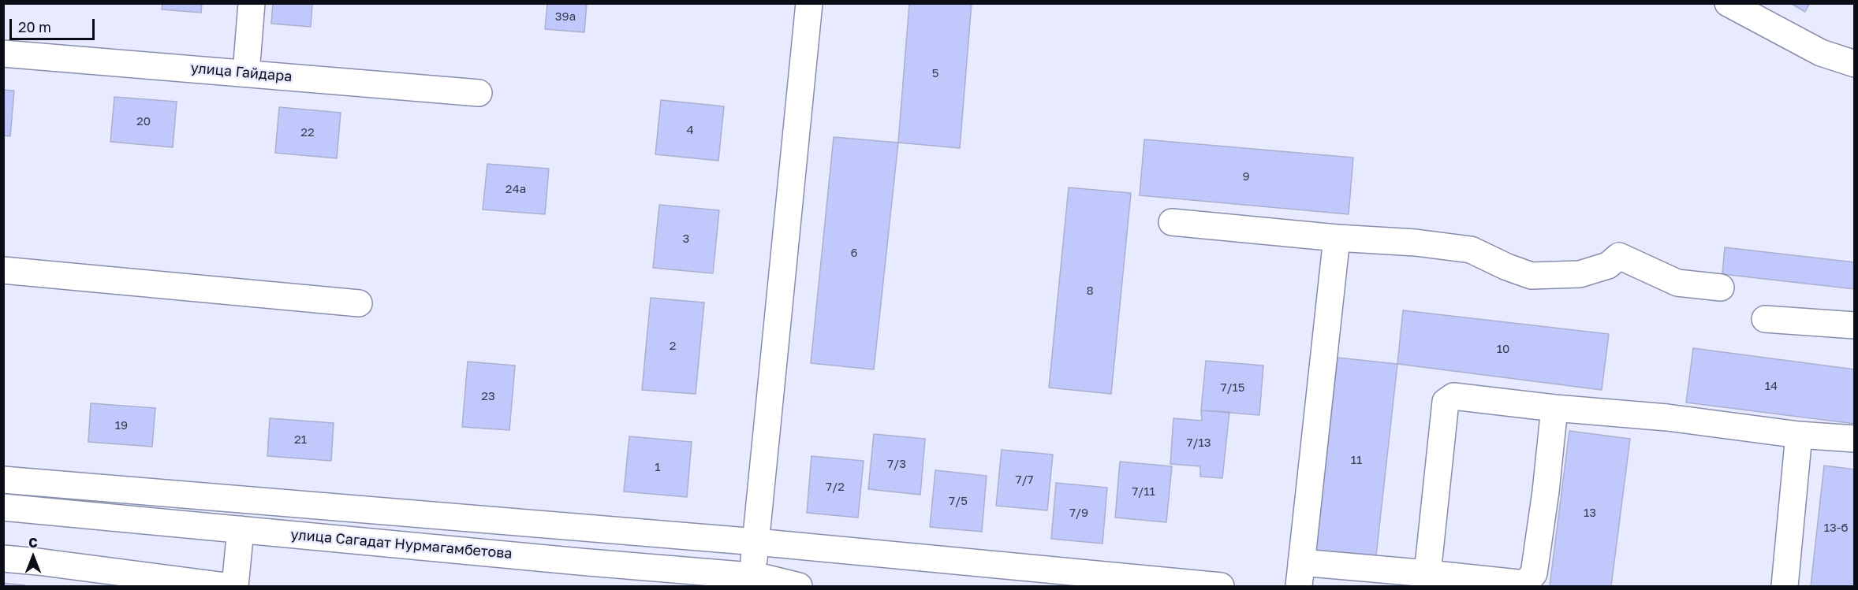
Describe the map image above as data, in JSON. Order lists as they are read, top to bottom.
{
  "streets": {
    "street": ["улица Гайдара", "улица Сагадат Нурмагамбетова"]
  },
  "house_numbers": [
    "39а",
    "5",
    "20",
    "4",
    "22",
    "9",
    "24а",
    "3",
    "6",
    "8",
    "2",
    "10",
    "14",
    "7/15",
    "23",
    "19",
    "21",
    "7/13",
    "11",
    "7/3",
    "1",
    "7/7",
    "7/2",
    "7/11",
    "7/5",
    "7/9",
    "13",
    "13-б"
  ],
  "scale_bar": "20 m",
  "north": "top"
}
